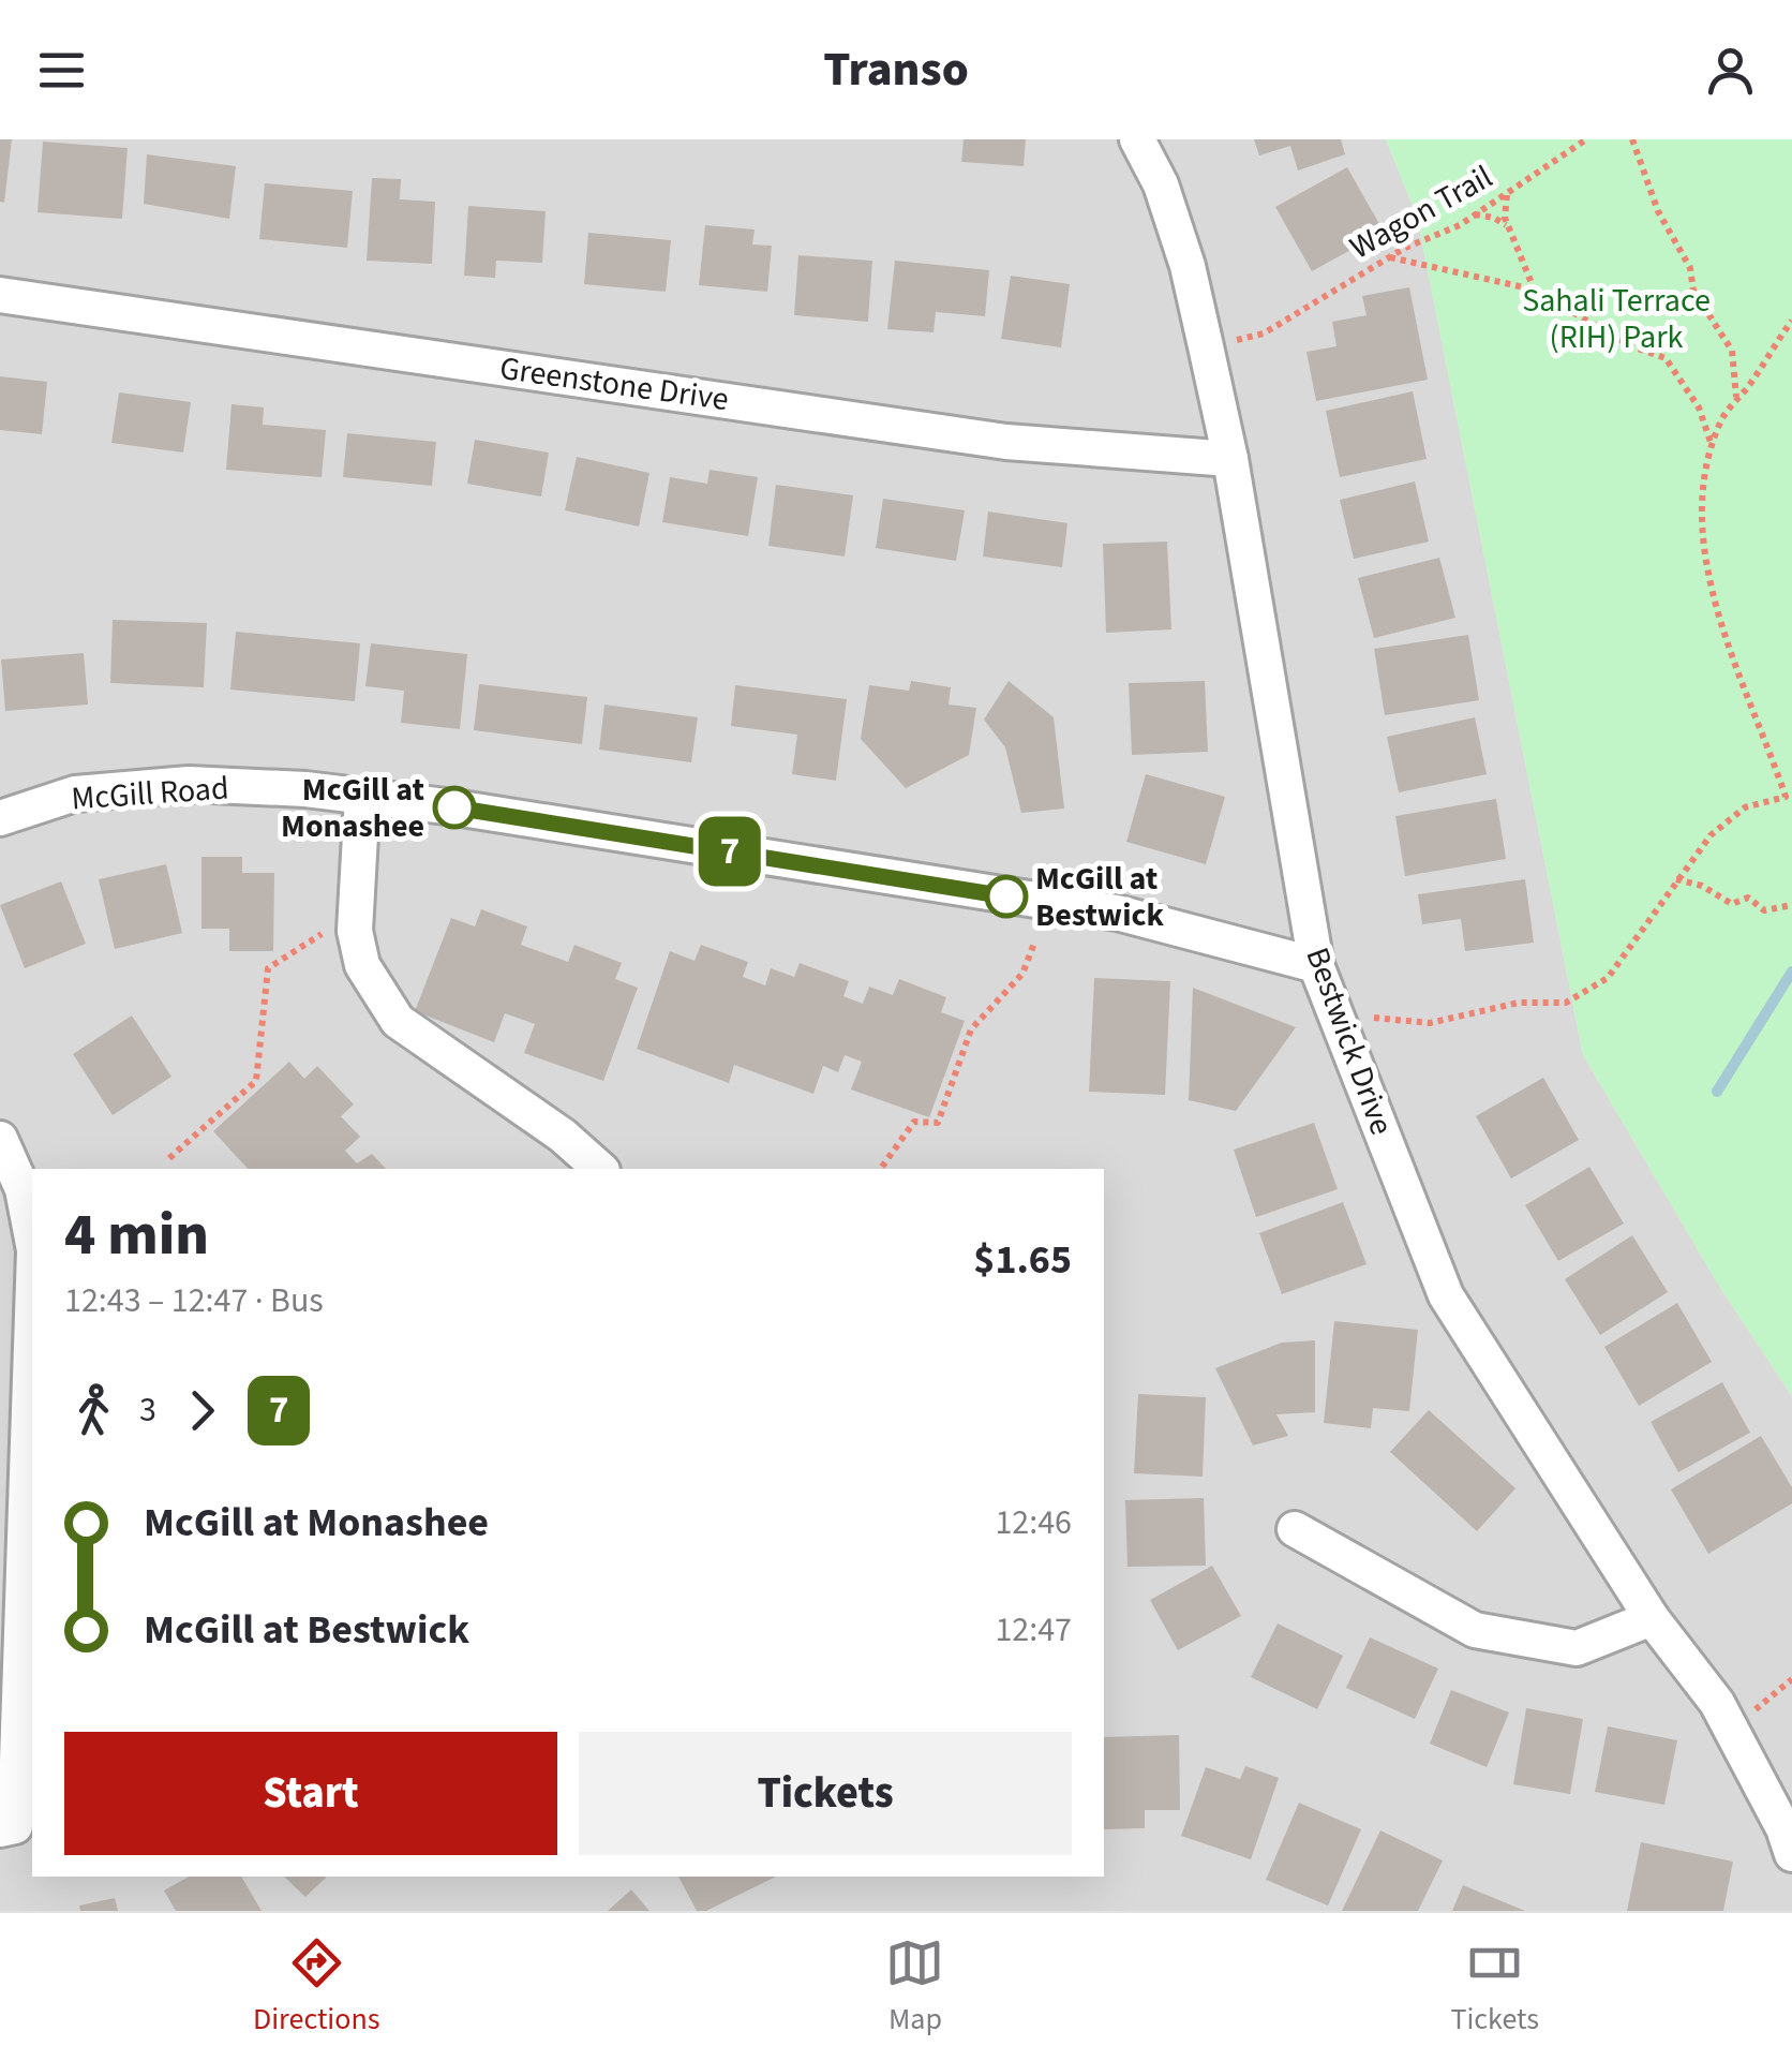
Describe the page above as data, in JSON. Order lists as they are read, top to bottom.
{
  "streets": {
    "street": ["Greenstone Drive", "McGill Road", "Bestwick Drive"],
    "path": ["Wagon Trail"]
  },
  "crossings": [
    ["Greenstone Drive", "Bestwick Drive"],
    ["McGill Road", "Bestwick Drive"]
  ],
  "parks": ["Sahali Terrace (RIH) Park"],
  "places": ["McGill at Monashee", "McGill at Bestwick"],
  "lines": ["bus line 7"],
  "page": {
    "header": "Transo",
    "on_map": "7",
    "heading": ["4 min", "12:43 – 12:47 · Bus", "$1.65"],
    "legs": ["3", "7"],
    "list": [
      {
        "name": "McGill at Monashee",
        "value": "12:46"
      },
      {
        "name": "McGill at Bestwick",
        "value": "12:47"
      }
    ],
    "buttons": ["Start", "Tickets"],
    "tabs": ["Directions", "Map", "Tickets"]
  }
}
